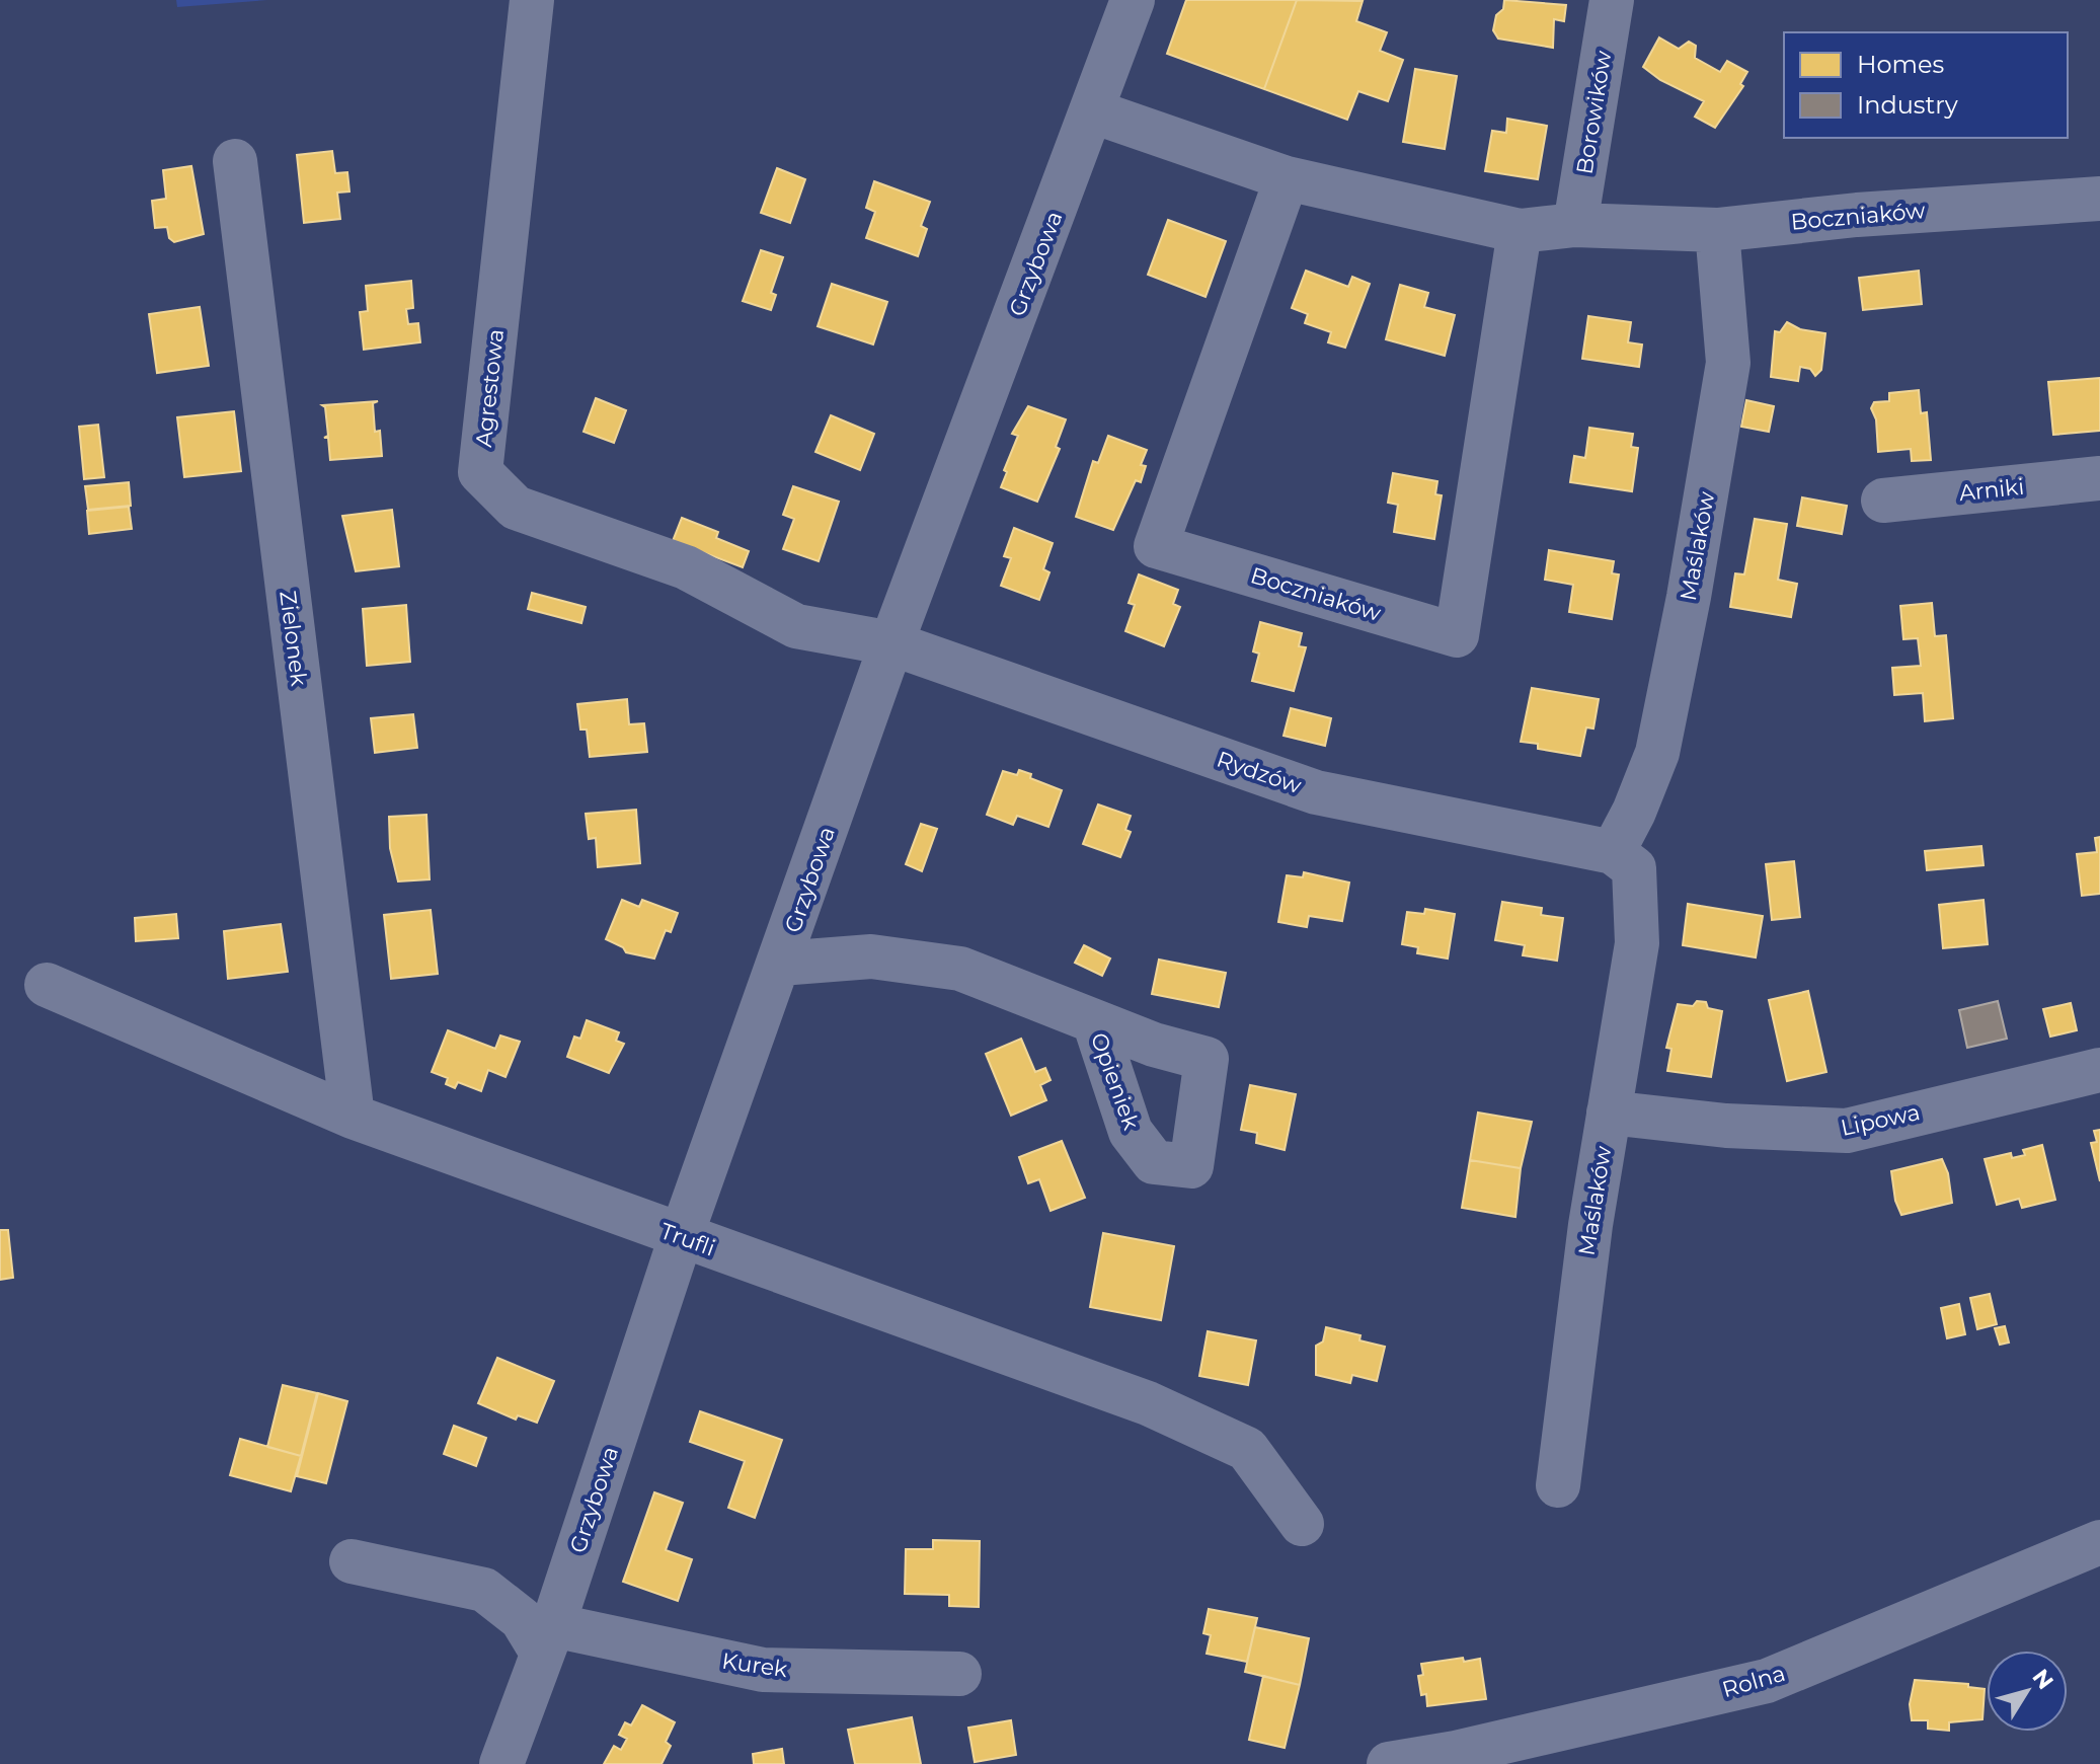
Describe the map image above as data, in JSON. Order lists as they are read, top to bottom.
{
  "streets": {
    "street": [
      "Borowików",
      "Boczniaków",
      "Grzybowa",
      "Agrestowa",
      "Arniki",
      "Maślaków",
      "Zielonek",
      "Rydzów",
      "Opieniek",
      "Lipowa",
      "Trufli",
      "Kurek",
      "Rolna"
    ]
  },
  "crossings": [
    ["Borowików", "Boczniaków"],
    ["Boczniaków", "Grzybowa"],
    ["Boczniaków", "Maślaków"],
    ["Grzybowa", "Agrestowa"],
    ["Grzybowa", "Rydzów"],
    ["Grzybowa", "Opieniek"],
    ["Grzybowa", "Trufli"],
    ["Grzybowa", "Kurek"],
    ["Agrestowa", "Rydzów"],
    ["Maślaków", "Rydzów"],
    ["Maślaków", "Lipowa"],
    ["Zielonek", "Trufli"]
  ],
  "legend": ["Homes", "Industry"],
  "north": "top right"
}
